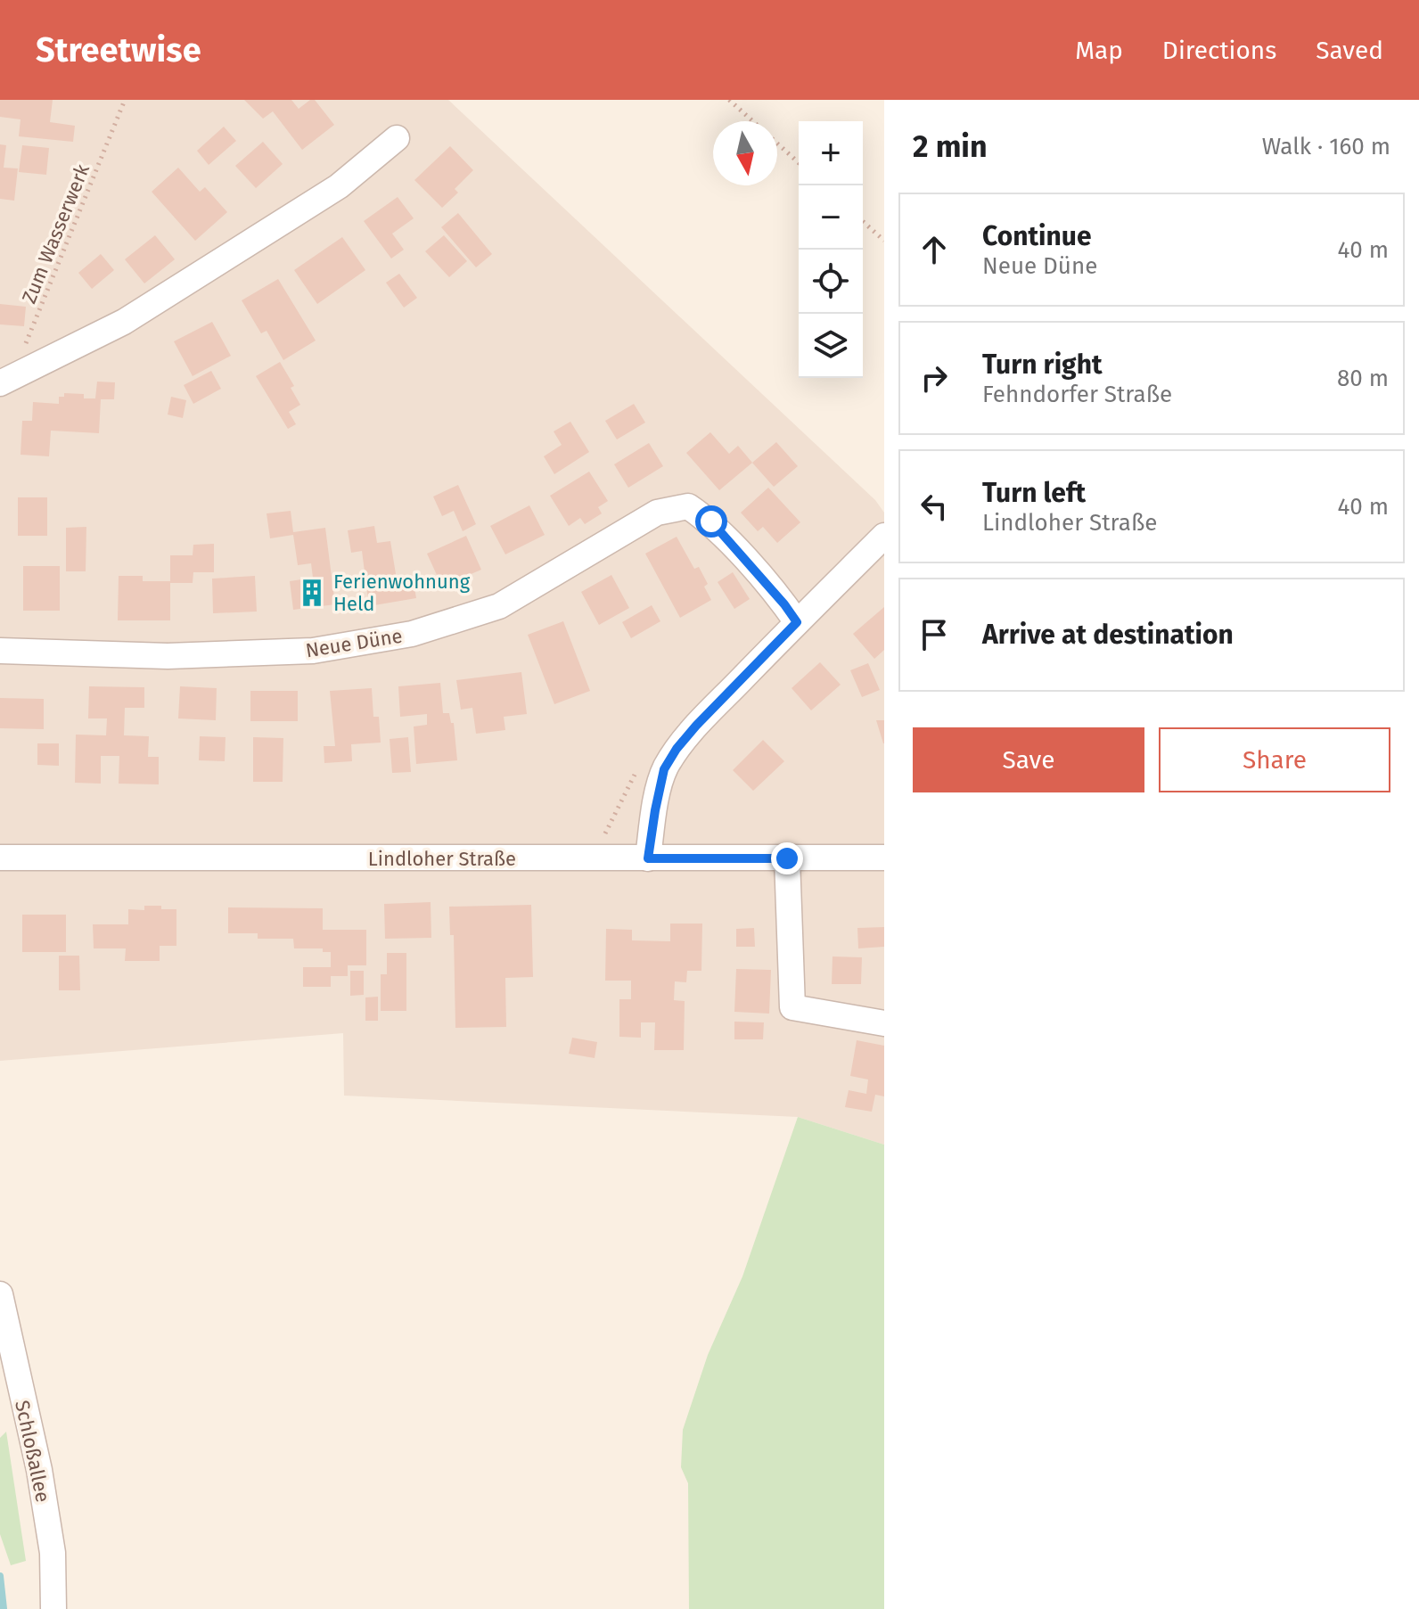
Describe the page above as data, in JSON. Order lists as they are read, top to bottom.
{
  "streets": {
    "street": ["Neue Düne", "Lindloher Straße", "Schloßallee"],
    "path": ["Zum Wasserwerk"]
  },
  "places": {
    "building": ["Ferienwohnung Held"]
  },
  "north": "bottom",
  "page": {
    "header": "Streetwise",
    "nav": ["Map", "Directions", "Saved"],
    "heading": ["2 min", "Walk · 160 m"],
    "map_buttons": ["+", "−"],
    "list": [
      ["Continue", "Neue Düne", "40 m"],
      ["Turn right", "Fehndorfer Straße", "80 m"],
      ["Turn left", "Lindloher Straße", "40 m"],
      "Arrive at destination"
    ],
    "buttons": ["Save", "Share"]
  }
}
